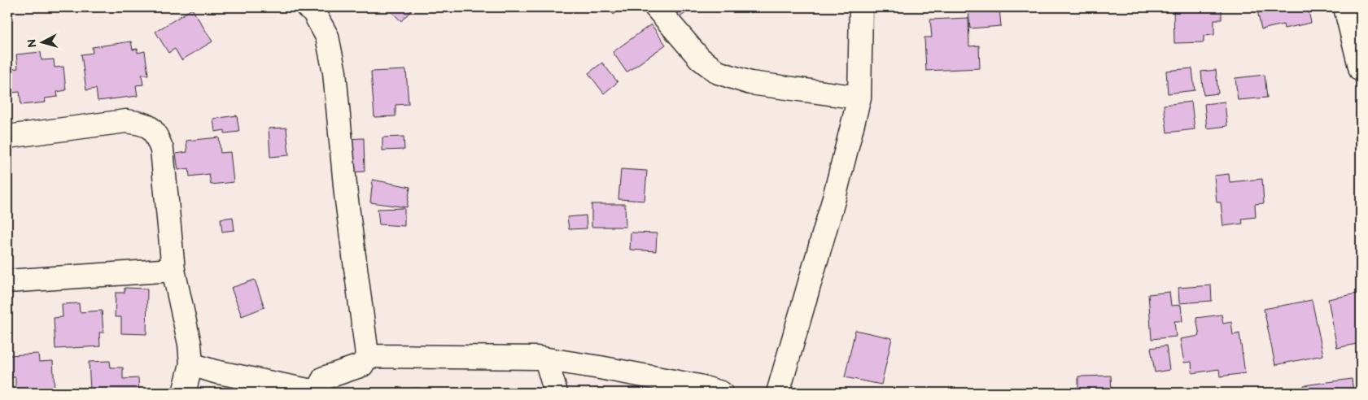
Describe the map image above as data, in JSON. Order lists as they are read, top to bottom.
{
  "north": "left"
}
